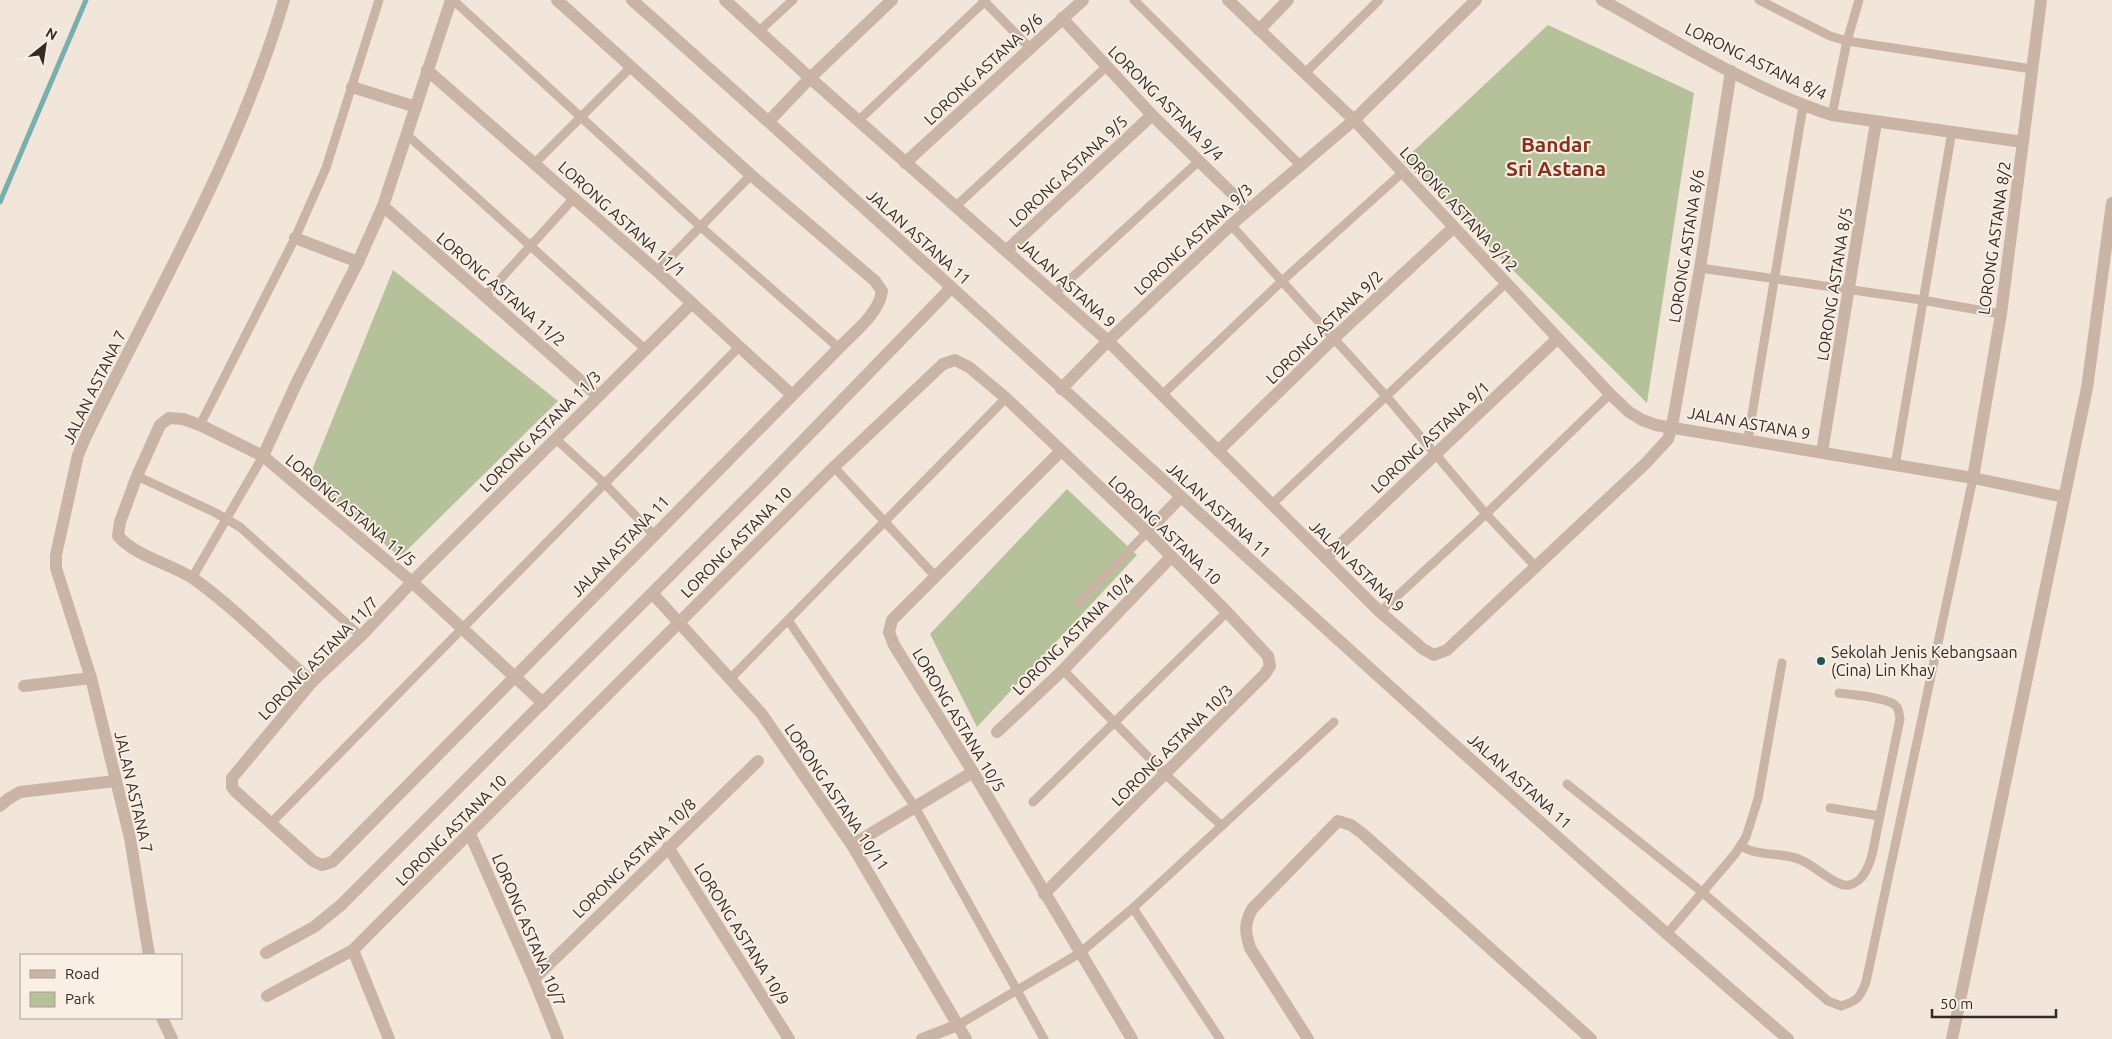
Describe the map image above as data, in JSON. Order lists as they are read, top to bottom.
{
  "streets": {
    "street": [
      "LORONG ASTANA 8/4",
      "LORONG ASTANA 9/6",
      "LORONG ASTANA 9/4",
      "LORONG ASTANA 9/5",
      "LORONG ASTANA 9/12",
      "LORONG ASTANA 11/1",
      "JALAN ASTANA 11",
      "LORONG ASTANA 8/2",
      "LORONG ASTANA 9/3",
      "LORONG ASTANA 8/6",
      "JALAN ASTANA 9",
      "LORONG ASTANA 8/5",
      "LORONG ASTANA 11/2",
      "LORONG ASTANA 9/2",
      "JALAN ASTANA 7",
      "LORONG ASTANA 11/3",
      "LORONG ASTANA 9/1",
      "LORONG ASTANA 11/5",
      "LORONG ASTANA 10",
      "LORONG ASTANA 10/4",
      "LORONG ASTANA 11/7",
      "LORONG ASTANA 10/5",
      "LORONG ASTANA 10/3",
      "LORONG ASTANA 10/11",
      "LORONG ASTANA 10/8",
      "LORONG ASTANA 10/7",
      "LORONG ASTANA 10/9"
    ]
  },
  "crossings": [
    ["LORONG ASTANA 8/4", "LORONG ASTANA 8/2"],
    ["LORONG ASTANA 8/4", "LORONG ASTANA 8/6"],
    ["LORONG ASTANA 8/4", "LORONG ASTANA 8/5"],
    ["LORONG ASTANA 9/6", "LORONG ASTANA 9/4"],
    ["LORONG ASTANA 9/6", "JALAN ASTANA 9"],
    ["LORONG ASTANA 9/4", "LORONG ASTANA 9/5"],
    ["LORONG ASTANA 9/4", "LORONG ASTANA 9/3"],
    ["LORONG ASTANA 9/5", "JALAN ASTANA 9"],
    ["LORONG ASTANA 9/12", "LORONG ASTANA 9/3"],
    ["LORONG ASTANA 9/12", "LORONG ASTANA 8/6"],
    ["LORONG ASTANA 9/12", "JALAN ASTANA 9"],
    ["LORONG ASTANA 9/12", "LORONG ASTANA 9/2"],
    ["LORONG ASTANA 9/12", "LORONG ASTANA 9/1"],
    ["LORONG ASTANA 11/1", "JALAN ASTANA 11"],
    ["LORONG ASTANA 11/1", "LORONG ASTANA 11/3"],
    ["JALAN ASTANA 11", "LORONG ASTANA 9/3"],
    ["JALAN ASTANA 11", "LORONG ASTANA 11/5"],
    ["JALAN ASTANA 11", "LORONG ASTANA 11/7"],
    ["LORONG ASTANA 8/2", "JALAN ASTANA 9"],
    ["LORONG ASTANA 9/3", "JALAN ASTANA 9"],
    ["LORONG ASTANA 8/6", "JALAN ASTANA 9"],
    ["JALAN ASTANA 9", "LORONG ASTANA 8/5"],
    ["JALAN ASTANA 9", "LORONG ASTANA 9/2"],
    ["JALAN ASTANA 9", "LORONG ASTANA 9/1"],
    ["LORONG ASTANA 11/2", "LORONG ASTANA 11/3"],
    ["LORONG ASTANA 11/3", "LORONG ASTANA 11/5"],
    ["LORONG ASTANA 11/3", "LORONG ASTANA 11/7"],
    ["LORONG ASTANA 11/5", "LORONG ASTANA 11/7"],
    ["LORONG ASTANA 10", "LORONG ASTANA 10/4"],
    ["LORONG ASTANA 10", "LORONG ASTANA 10/5"],
    ["LORONG ASTANA 10", "LORONG ASTANA 10/3"],
    ["LORONG ASTANA 10", "LORONG ASTANA 10/11"],
    ["LORONG ASTANA 10", "LORONG ASTANA 10/7"],
    ["LORONG ASTANA 10/5", "LORONG ASTANA 10/3"],
    ["LORONG ASTANA 10/8", "LORONG ASTANA 10/7"],
    ["LORONG ASTANA 10/8", "LORONG ASTANA 10/9"]
  ],
  "districts": ["Bandar Sri Astana"],
  "places": ["Sekolah Jenis Kebangsaan (Cina) Lin Khay"],
  "legend": ["Road", "Park"],
  "scale_bar": "50 m",
  "north": "top right"
}
